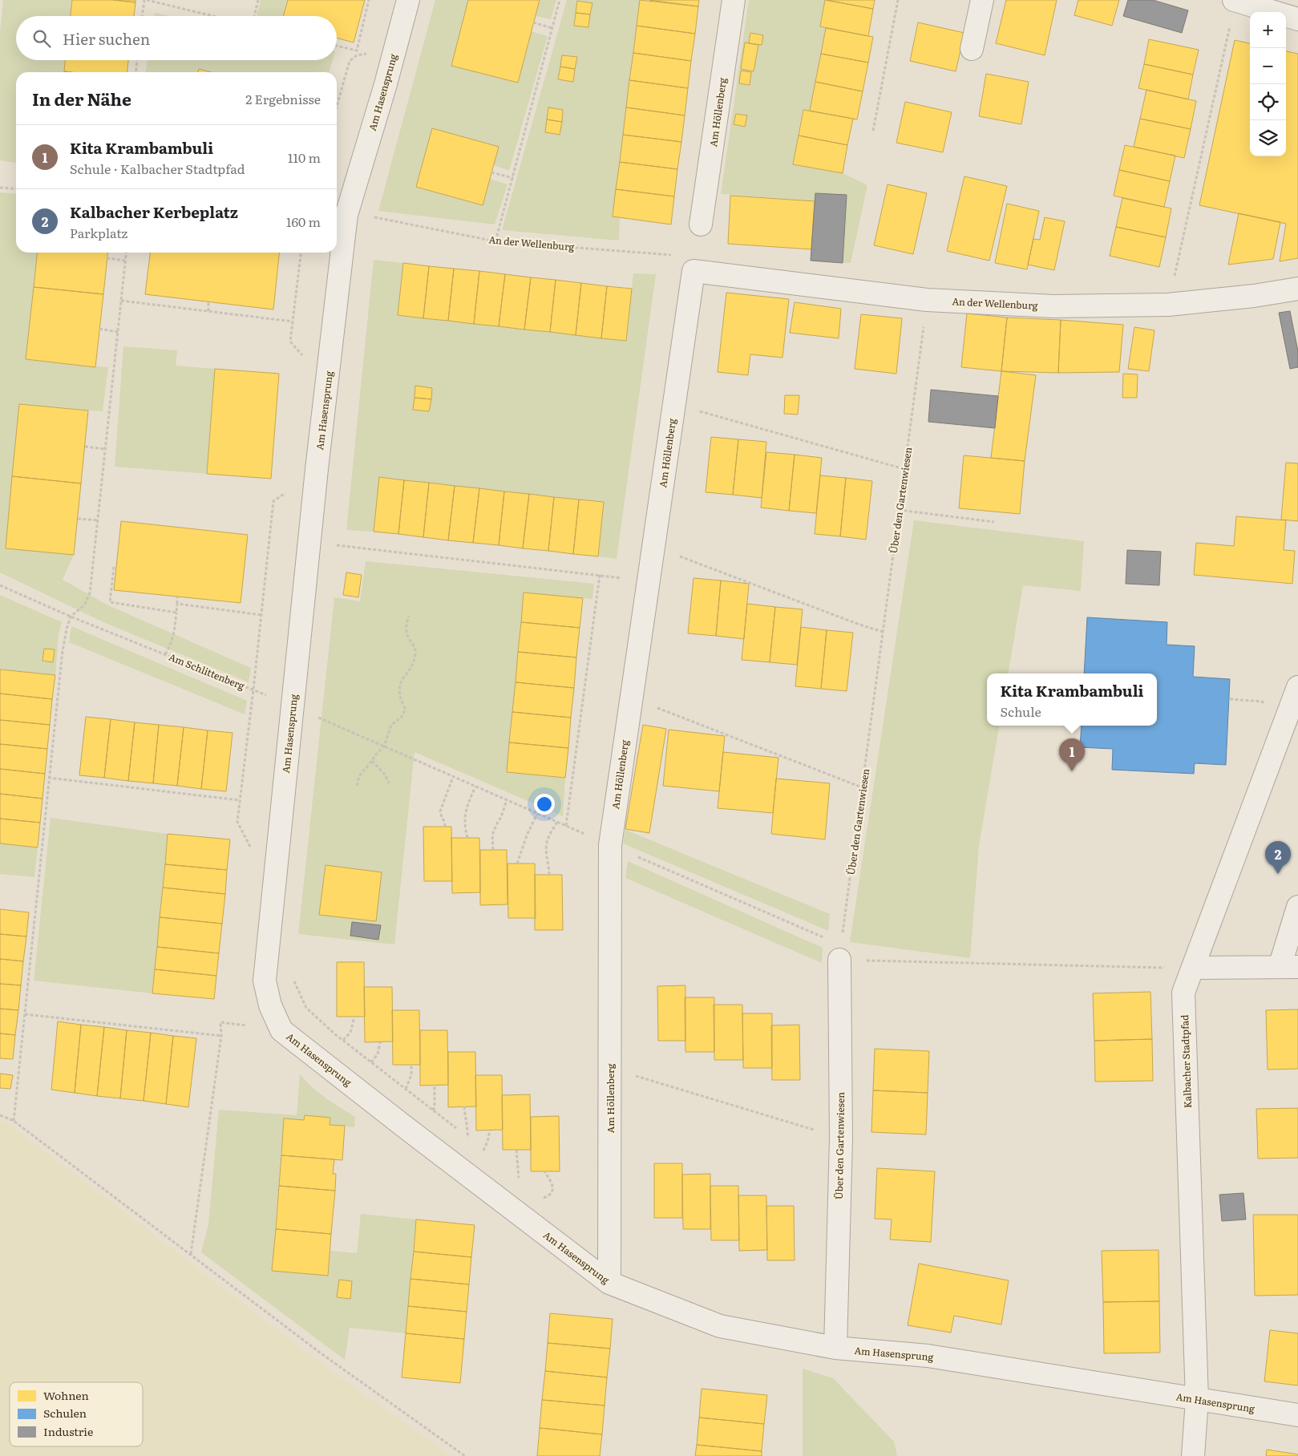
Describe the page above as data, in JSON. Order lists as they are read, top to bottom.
{
  "streets": {
    "street": [
      "Am Hasensprung",
      "Am Höllenberg",
      "An der Wellenburg",
      "Über den Gartenwiesen",
      "Kalbacher Stadtpfad"
    ],
    "path": ["Am Schlittenberg"]
  },
  "crossings": [
    ["Am Hasensprung", "Am Höllenberg"],
    ["Am Hasensprung", "Über den Gartenwiesen"],
    ["Am Hasensprung", "Am Schlittenberg"],
    ["Am Hasensprung", "Kalbacher Stadtpfad"],
    ["Am Höllenberg", "An der Wellenburg"],
    ["An der Wellenburg", "Über den Gartenwiesen"]
  ],
  "legend": ["Wohnen", "Schulen", "Industrie"],
  "page": {
    "map_buttons": ["+", "−"],
    "search": "Hier suchen",
    "heading": ["In der Nähe", "2 Ergebnisse"],
    "list": [
      {
        "mark": "1",
        "name": "Kita Krambambuli",
        "note": "Schule · Kalbacher Stadtpfad",
        "value": "110 m"
      },
      {
        "mark": "2",
        "name": "Kalbacher Kerbeplatz",
        "note": "Parkplatz",
        "value": "160 m"
      }
    ],
    "popup": ["Kita Krambambuli", "Schule"],
    "pins": ["1", "2"]
  }
}
